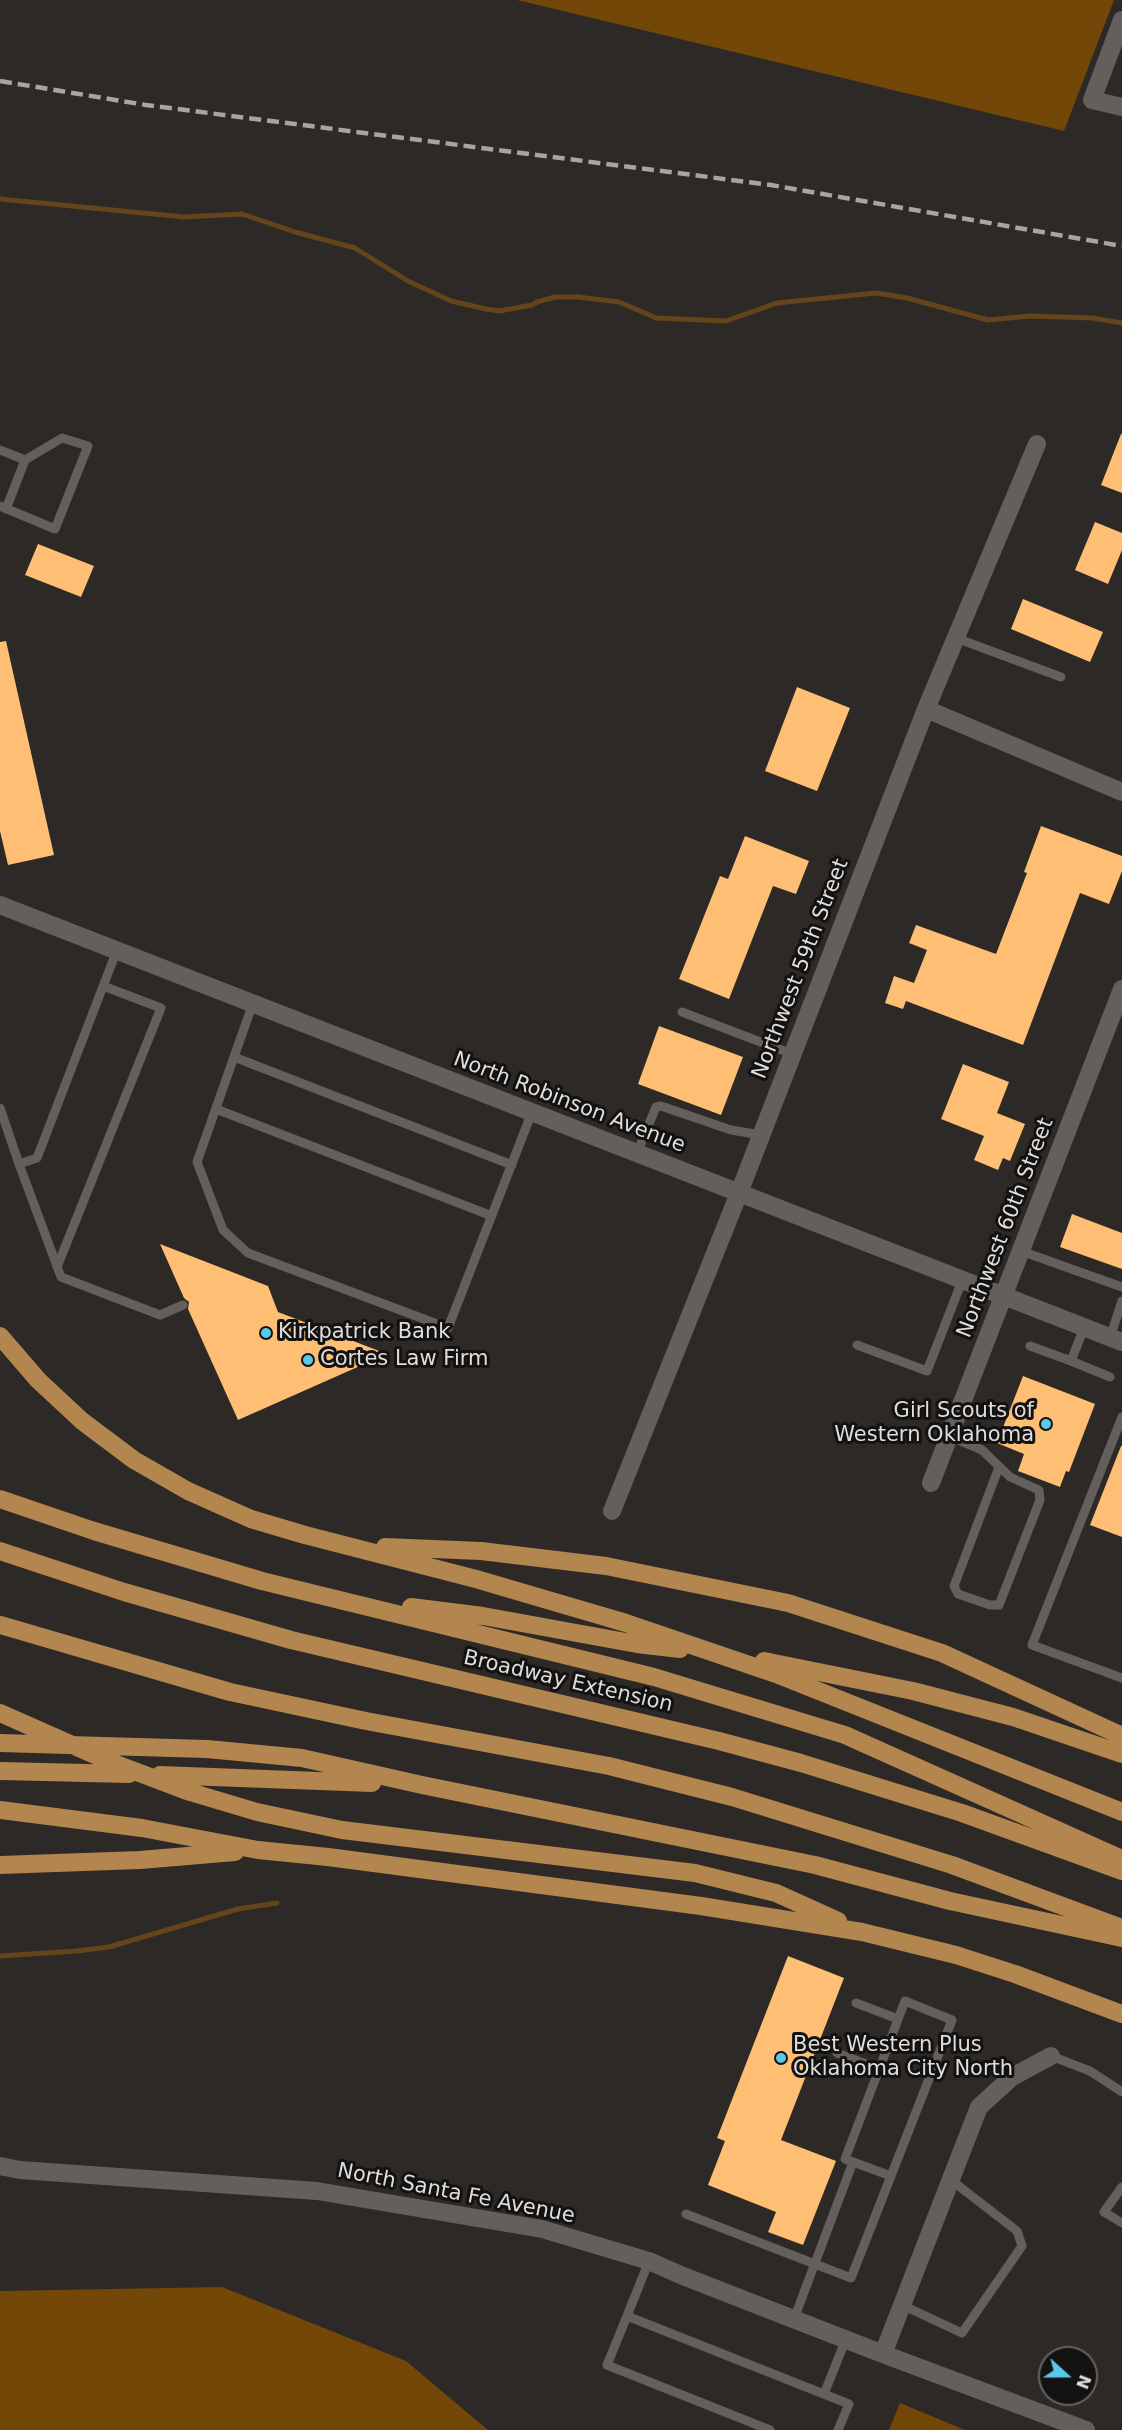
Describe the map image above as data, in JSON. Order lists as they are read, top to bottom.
{
  "streets": {
    "highway": ["Broadway Extension"],
    "street": [
      "Northwest 59th Street",
      "North Robinson Avenue",
      "Northwest 60th Street",
      "North Santa Fe Avenue"
    ]
  },
  "crossings": [
    ["Northwest 59th Street", "North Robinson Avenue"],
    ["North Robinson Avenue", "Northwest 60th Street"]
  ],
  "places": [
    "Kirkpatrick Bank",
    "Cortes Law Firm",
    "Girl Scouts of Western Oklahoma",
    "Best Western Plus Oklahoma City North"
  ],
  "north": "right"
}
